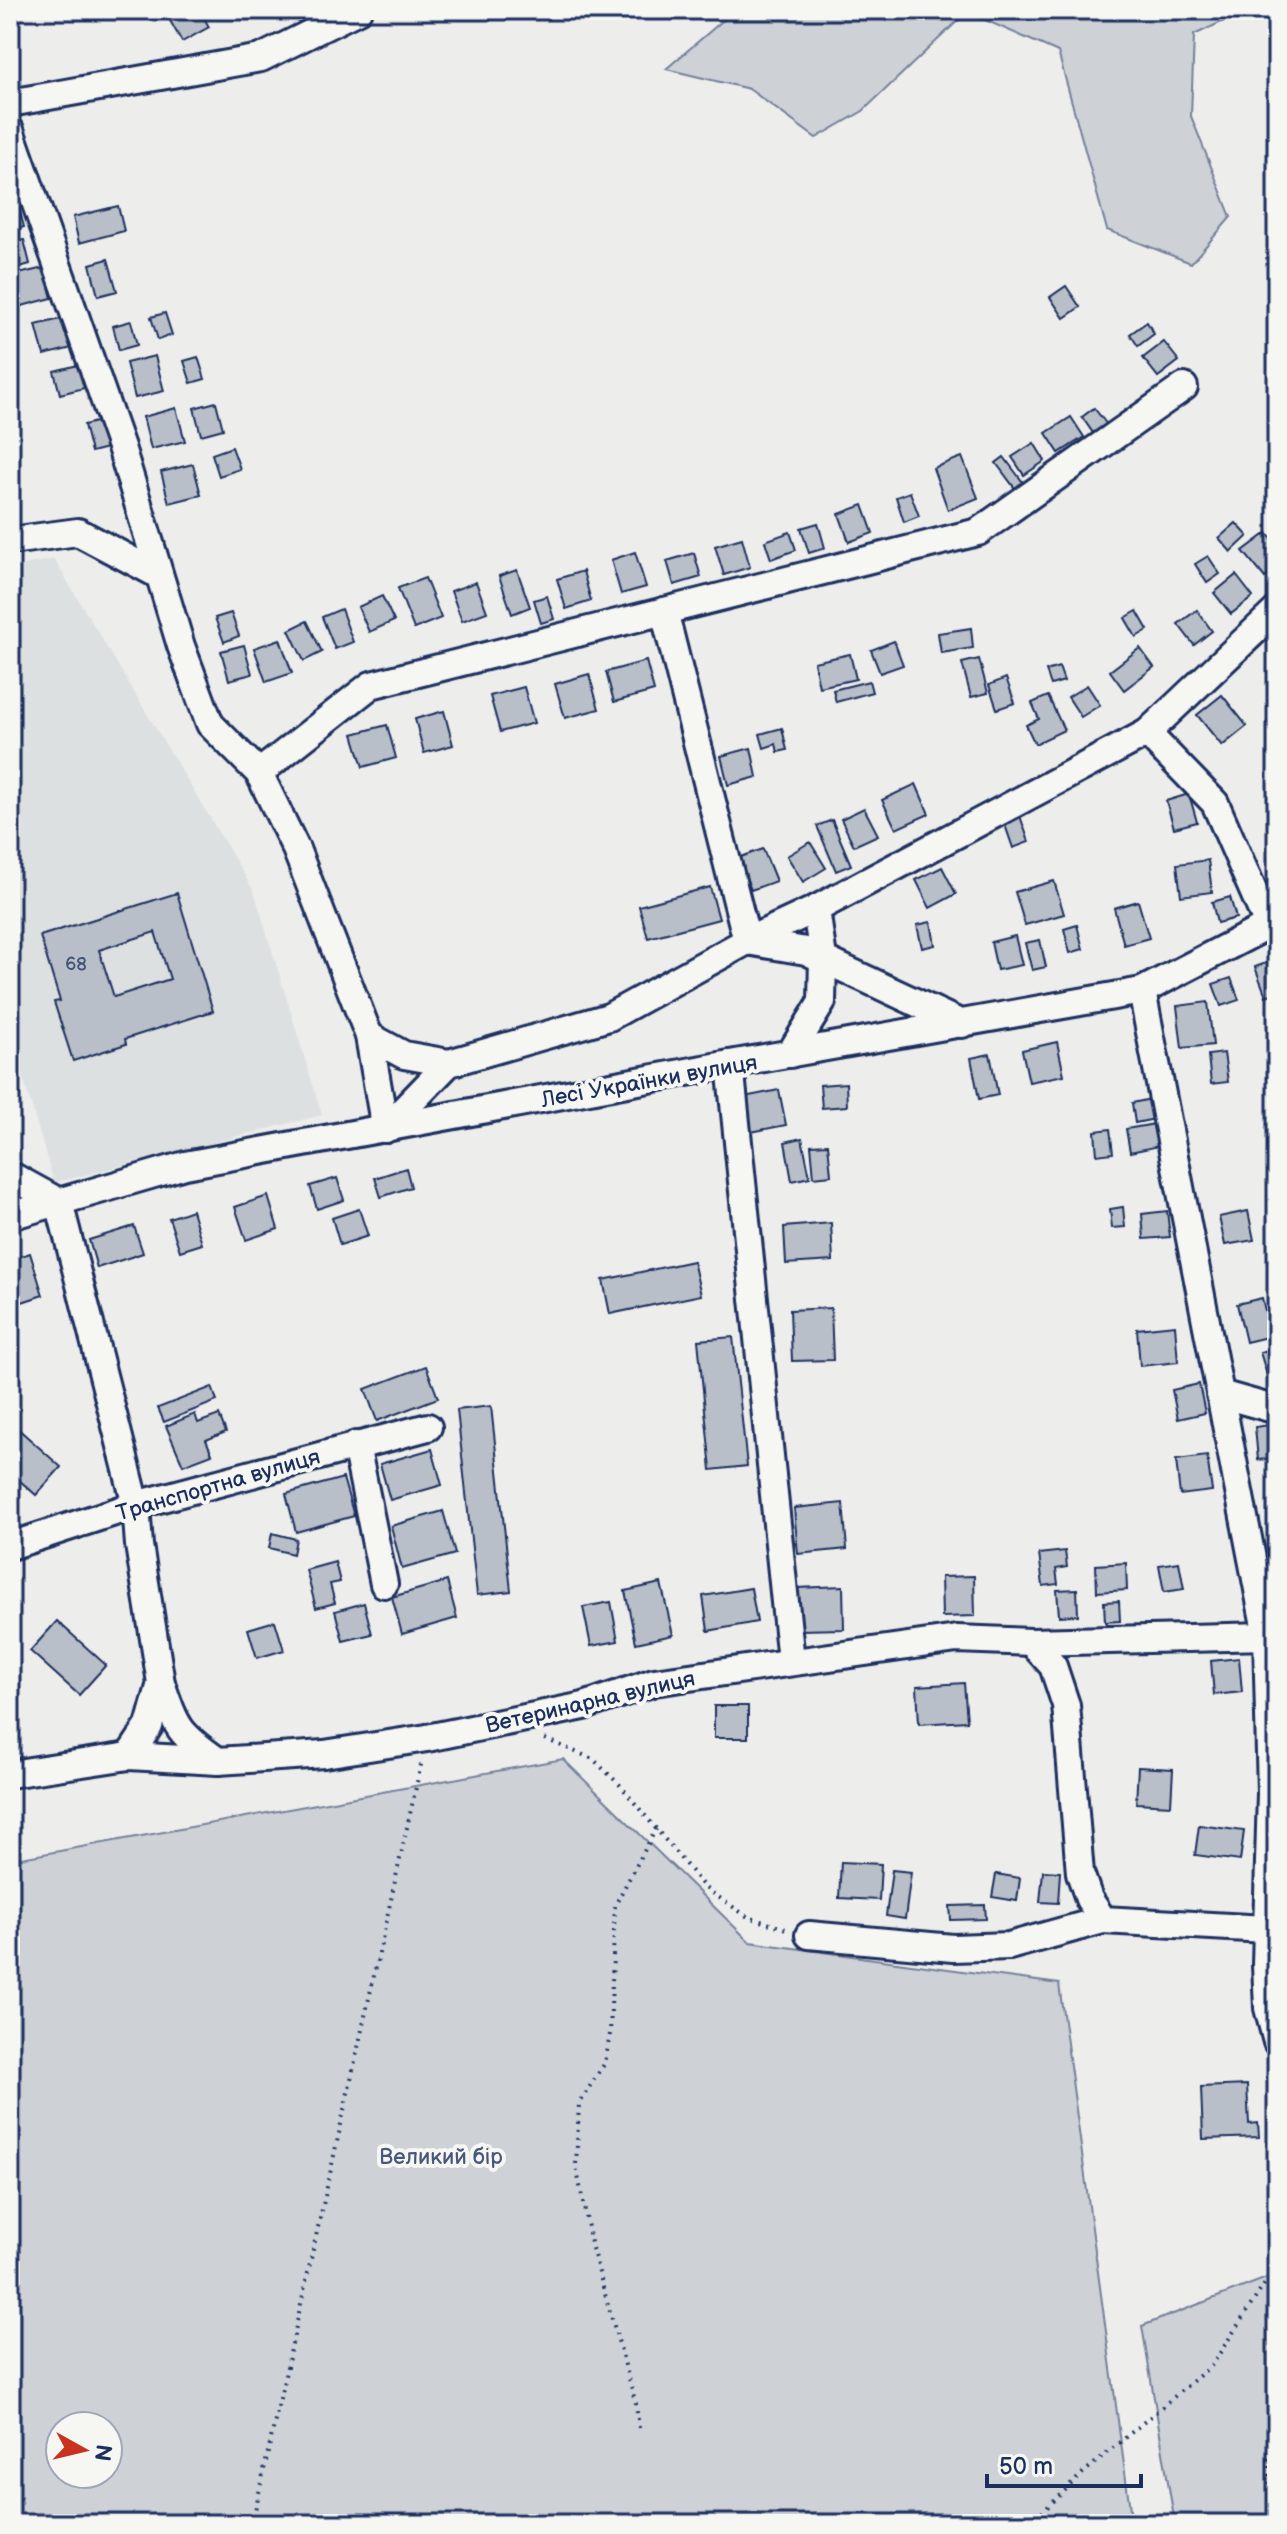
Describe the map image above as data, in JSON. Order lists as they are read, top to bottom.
{
  "streets": {
    "street": ["Лесі Українки вулиця", "Транспортна вулиця", "Ветеринарна вулиця"]
  },
  "parks": ["Великий бір"],
  "house_numbers": ["68"],
  "scale_bar": "50 m",
  "north": "right"
}
